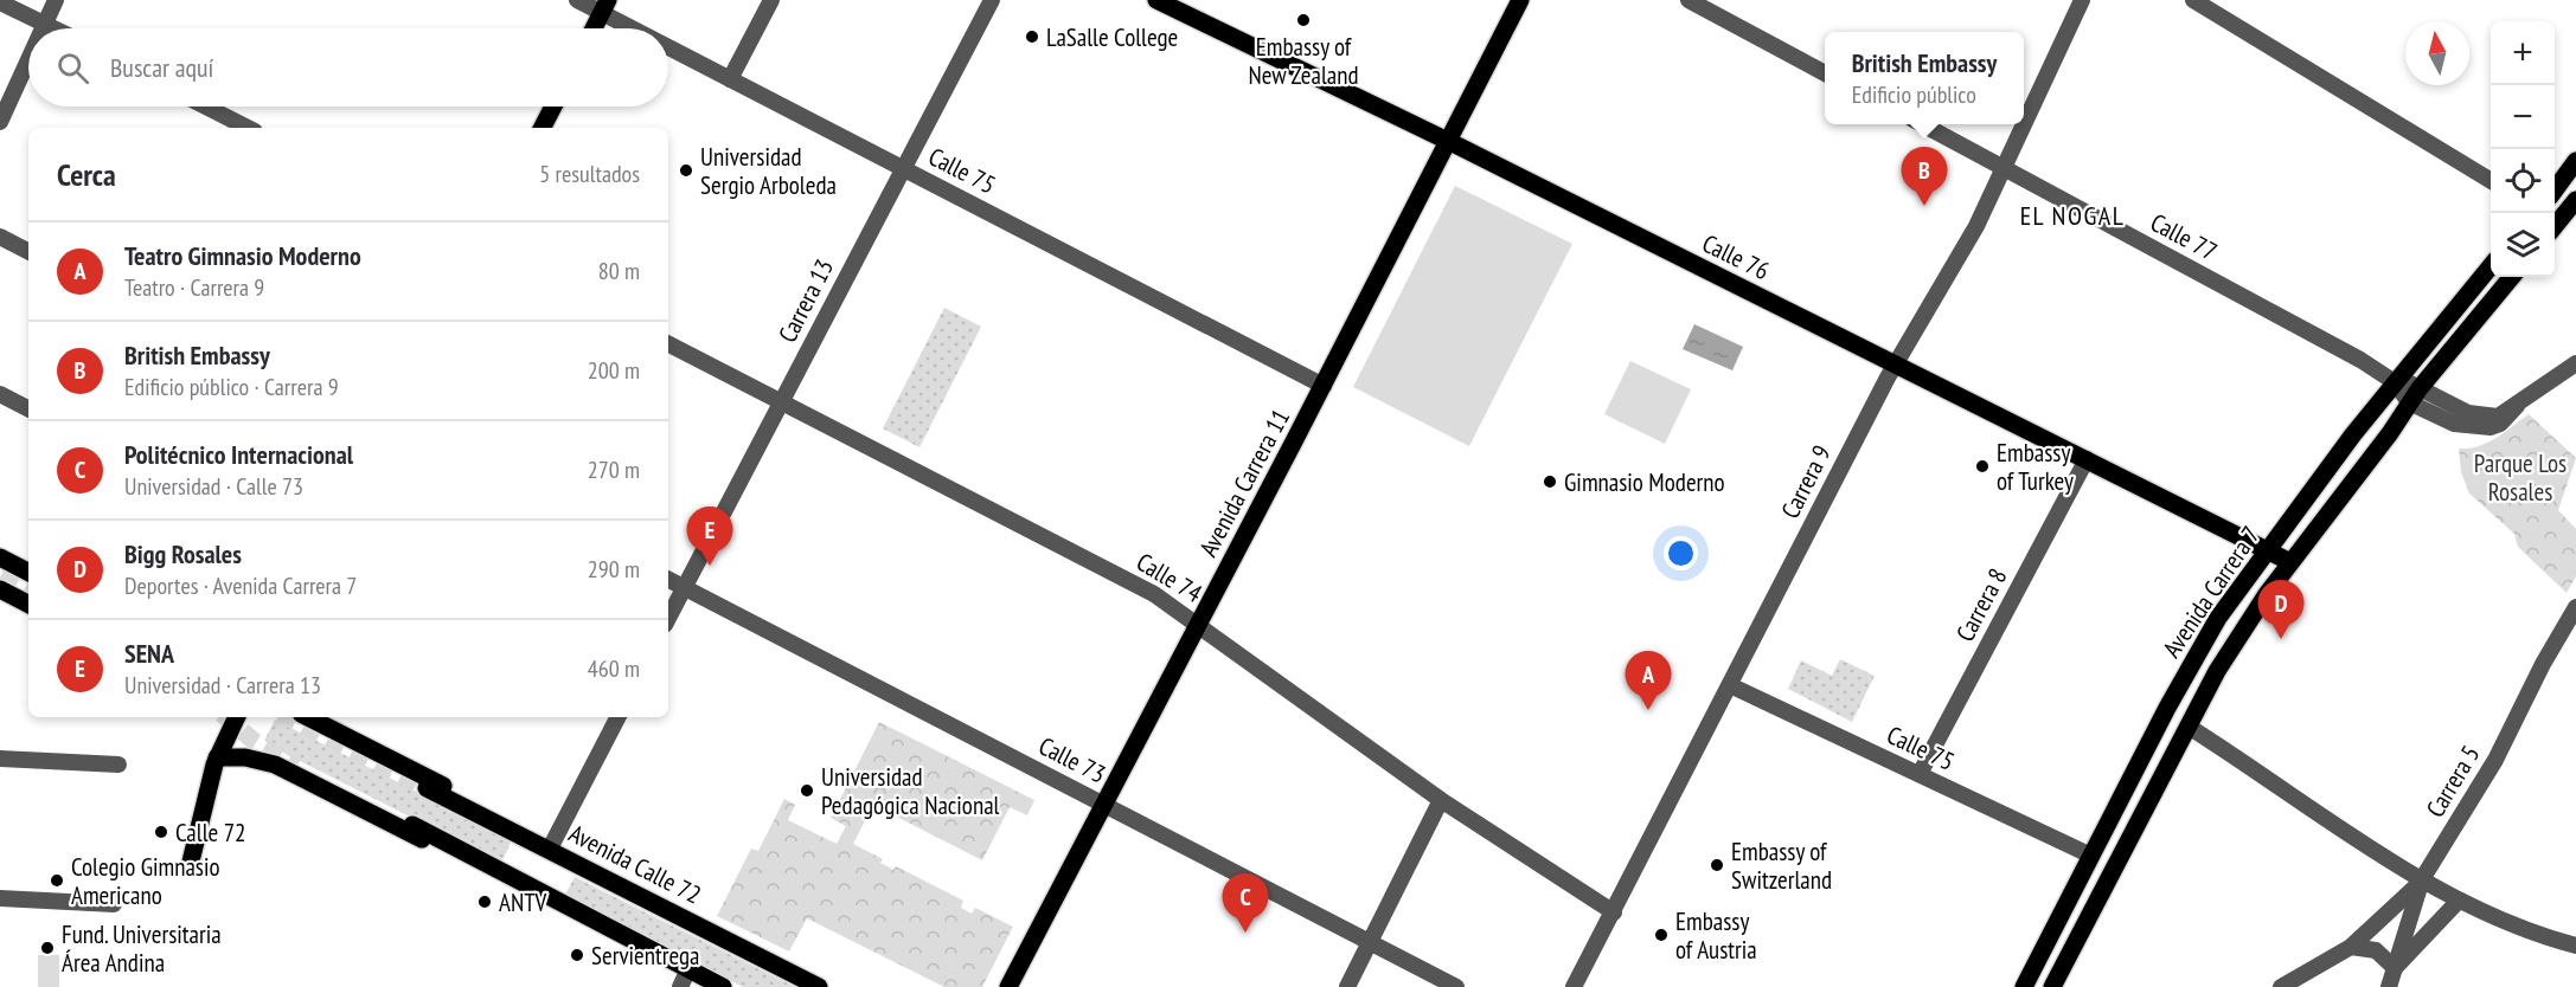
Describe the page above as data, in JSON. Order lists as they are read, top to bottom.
{
  "streets": {
    "main road": [
      "Calle 76",
      "Avenida Carrera 11",
      "Avenida Carrera 7",
      "Avenida Calle 72"
    ],
    "street": [
      "Calle 75",
      "Calle 77",
      "Carrera 13",
      "Carrera 9",
      "Calle 74",
      "Carrera 8",
      "Calle 73",
      "Carrera 5"
    ]
  },
  "crossings": [
    ["Calle 75", "Carrera 13"],
    ["Calle 75", "Carrera 9"],
    ["Calle 75", "Avenida Carrera 11"],
    ["Calle 75", "Avenida Carrera 7"],
    ["Calle 75", "Carrera 8"],
    ["Calle 77", "Carrera 9"],
    ["Calle 77", "Avenida Carrera 7"],
    ["Calle 76", "Carrera 9"],
    ["Calle 76", "Avenida Carrera 11"],
    ["Calle 76", "Avenida Carrera 7"],
    ["Calle 76", "Carrera 8"],
    ["Carrera 13", "Calle 74"],
    ["Carrera 13", "Calle 73"],
    ["Carrera 9", "Calle 74"],
    ["Avenida Carrera 11", "Calle 74"],
    ["Avenida Carrera 11", "Calle 73"]
  ],
  "districts": ["EL NOGAL"],
  "parks": ["Parque Los Rosales"],
  "places": [
    "Embassy of New Zealand",
    "LaSalle College",
    "Universidad Sergio Arboleda",
    "Embassy of Turkey",
    "Gimnasio Moderno",
    "Universidad Pedagógica Nacional",
    "Calle 72",
    "Embassy of Switzerland",
    "Colegio Gimnasio Americano",
    "ANTV",
    "Embassy of Austria",
    "Fund. Universitaria Área Andina",
    "Servientrega"
  ],
  "north": "top",
  "page": {
    "map_buttons": ["+", "−"],
    "search": "Buscar aquí",
    "popup": ["British Embassy", "Edificio público"],
    "heading": ["Cerca", "5 resultados"],
    "pins": [
      "B",
      "E",
      "D",
      "A",
      "C"
    ],
    "list": [
      {
        "mark": "A",
        "name": "Teatro Gimnasio Moderno",
        "note": "Teatro · Carrera 9",
        "value": "80 m"
      },
      {
        "mark": "B",
        "name": "British Embassy",
        "note": "Edificio público · Carrera 9",
        "value": "200 m"
      },
      {
        "mark": "C",
        "name": "Politécnico Internacional",
        "note": "Universidad · Calle 73",
        "value": "270 m"
      },
      {
        "mark": "D",
        "name": "Bigg Rosales",
        "note": "Deportes · Avenida Carrera 7",
        "value": "290 m"
      },
      {
        "mark": "E",
        "name": "SENA",
        "note": "Universidad · Carrera 13",
        "value": "460 m"
      }
    ]
  }
}
